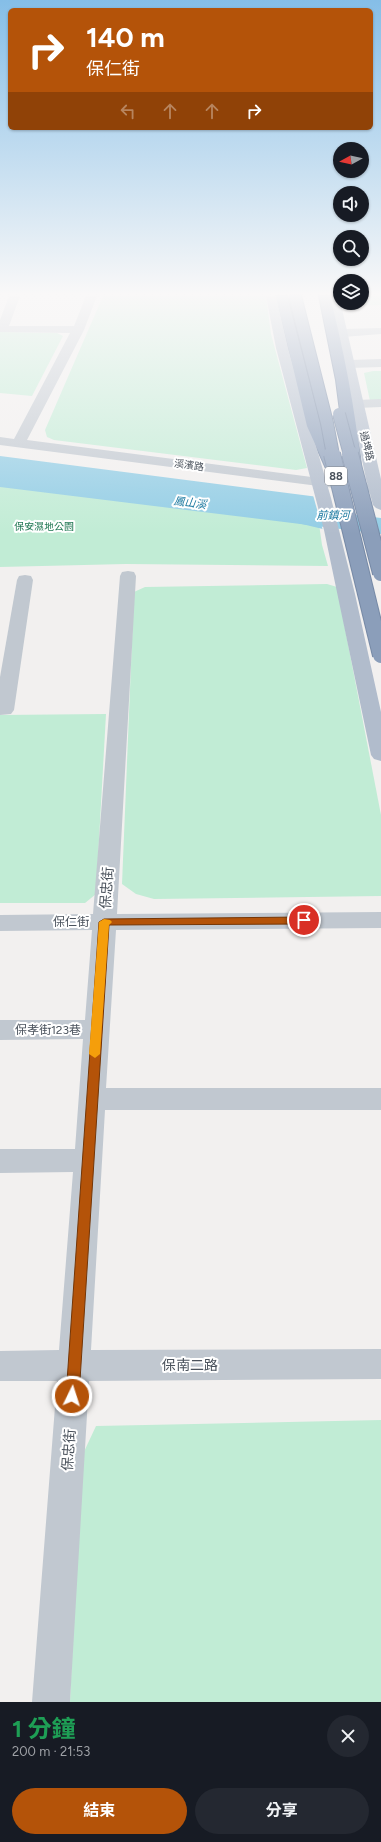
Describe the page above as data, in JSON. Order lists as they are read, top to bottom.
{
  "streets": {
    "highway": ["88"],
    "main road": ["過埤路"],
    "street": [
      "溪濱路",
      "保忠街",
      "保仁街",
      "保孝街123巷",
      "保南二路"
    ]
  },
  "crossings": [
    ["過埤路", "溪濱路"],
    ["保忠街", "保仁街"],
    ["保忠街", "保孝街123巷"],
    ["保忠街", "保南二路"]
  ],
  "water": ["鳳山溪", "前鎮河"],
  "parks": ["保安濕地公園"],
  "north": "left",
  "page": {
    "turn": ["140 m", "保仁街"],
    "heading": ["1 分鐘", "200 m · 21:53"],
    "buttons": ["結束", "分享"]
  }
}
